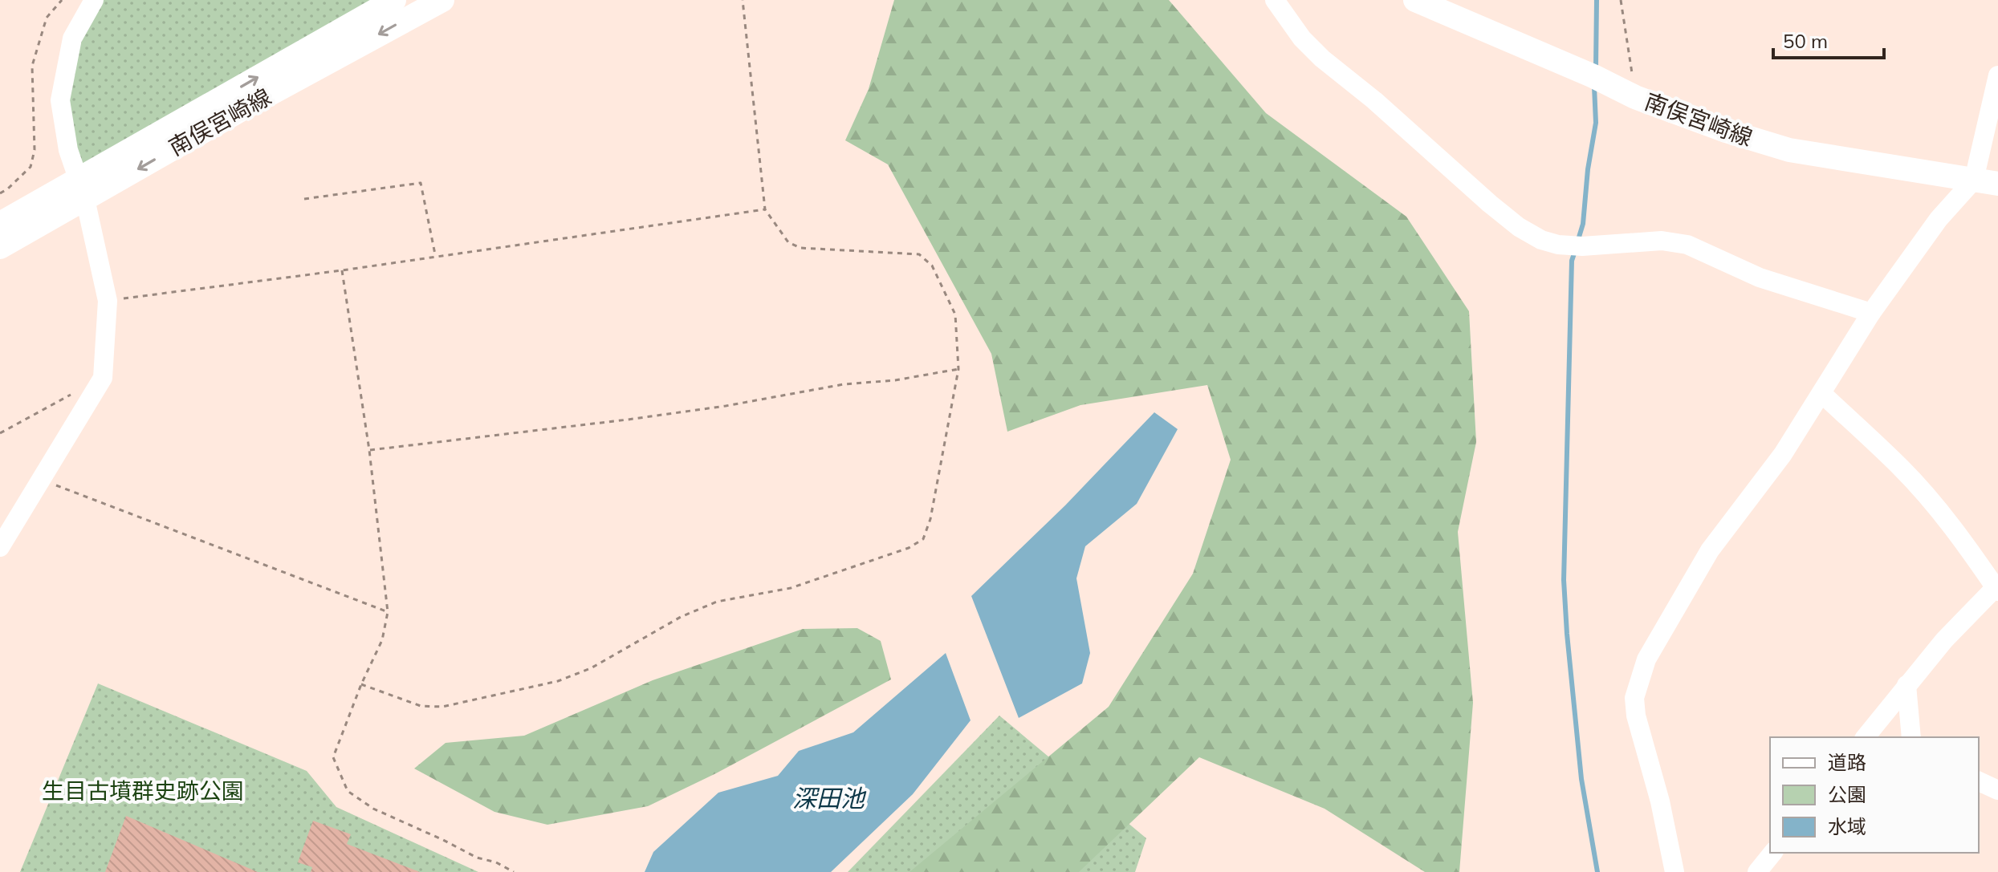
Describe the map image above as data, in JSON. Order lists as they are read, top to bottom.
{
  "streets": {
    "main road": ["南俣宮崎線"]
  },
  "water": ["深田池"],
  "parks": ["生目古墳群史跡公園"],
  "legend": ["道路", "公園", "水域"],
  "scale_bar": "50 m"
}
